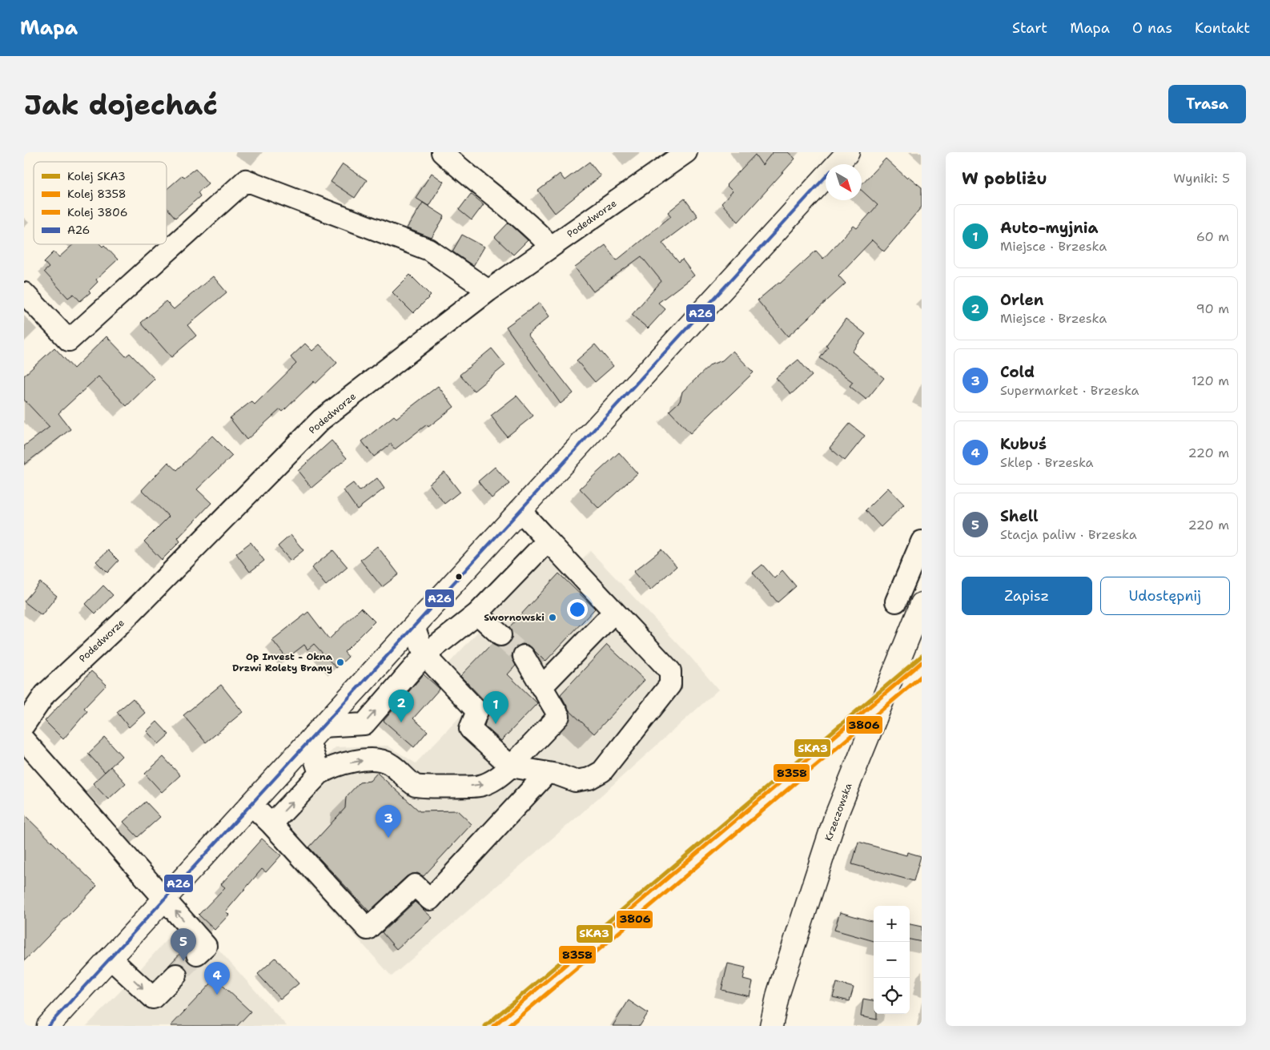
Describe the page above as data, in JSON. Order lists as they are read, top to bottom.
{
  "streets": {
    "main road": ["Krzeczowska"],
    "street": ["Podedworze"]
  },
  "places": ["Swornowski", "Op Invest - Okna Drzwi Rolety Bramy"],
  "lines": [
    "transit line A26",
    "rail line SKA3",
    "rail line 8358",
    "rail line 3806"
  ],
  "legend": [
    "Kolej SKA3",
    "Kolej 8358",
    "Kolej 3806",
    "A26"
  ],
  "north": "bottom right",
  "page": {
    "header": "Mapa",
    "nav": [
      "Start",
      "Mapa",
      "O nas",
      "Kontakt"
    ],
    "buttons": [
      "Trasa",
      ["Zapisz", "Udostępnij"]
    ],
    "title": "Jak dojechać",
    "heading": ["W pobliżu", "Wyniki: 5"],
    "list": [
      {
        "mark": "1",
        "name": "Auto-myjnia",
        "note": "Miejsce · Brzeska",
        "value": "60 m"
      },
      {
        "mark": "2",
        "name": "Orlen",
        "note": "Miejsce · Brzeska",
        "value": "90 m"
      },
      {
        "mark": "3",
        "name": "Cold",
        "note": "Supermarket · Brzeska",
        "value": "120 m"
      },
      {
        "mark": "4",
        "name": "Kubuś",
        "note": "Sklep · Brzeska",
        "value": "220 m"
      },
      {
        "mark": "5",
        "name": "Shell",
        "note": "Stacja paliw · Brzeska",
        "value": "220 m"
      }
    ],
    "pins": [
      "2",
      "1",
      "3",
      "5",
      "4"
    ],
    "map_buttons": ["+", "−"]
  }
}
